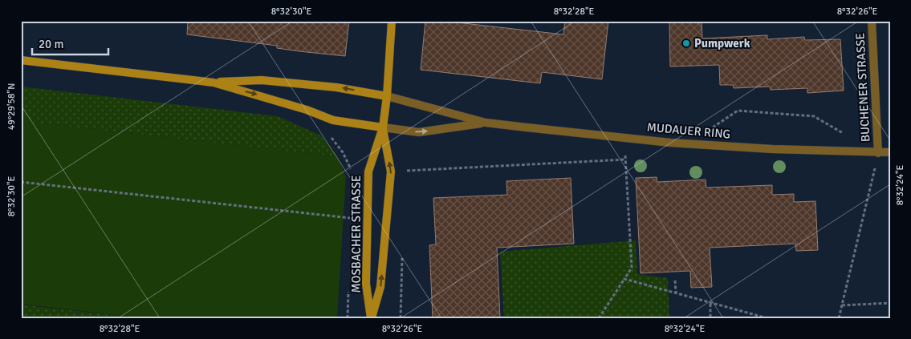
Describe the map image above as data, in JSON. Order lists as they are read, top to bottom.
{
  "streets": {
    "street": ["BUCHENER STRASSE", "MUDAUER RING", "MOSBACHER STRASSE"]
  },
  "crossings": [
    ["BUCHENER STRASSE", "MUDAUER RING"],
    ["MUDAUER RING", "MOSBACHER STRASSE"]
  ],
  "places": ["Pumpwerk"],
  "scale_bar": "20 m",
  "coordinates": [
    "8°32'30\"E",
    "8°32'28\"E",
    "8°32'26\"E",
    "49°29'58\"N",
    "8°32'24\"E"
  ]
}
